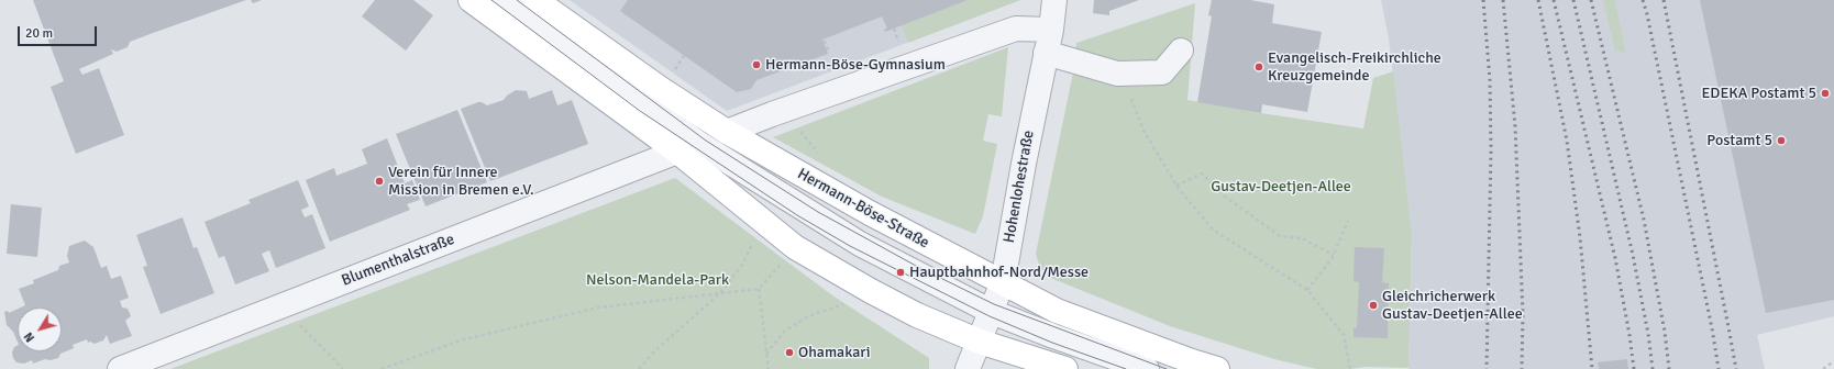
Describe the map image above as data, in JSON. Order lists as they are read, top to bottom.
{
  "streets": {
    "main road": ["Hermann-Böse-Straße"],
    "street": ["Hohenlohestraße", "Blumenthalstraße"]
  },
  "crossings": [
    ["Hohenlohestraße", "Hermann-Böse-Straße"]
  ],
  "parks": ["Gustav-Deetjen-Allee", "Nelson-Mandela-Park"],
  "places": [
    "Hermann-Böse-Gymnasium",
    "Evangelisch-Freikirchliche Kreuzgemeinde",
    "EDEKA Postamt 5",
    "Postamt 5",
    "Verein für Innere Mission in Bremen e.V.",
    "Hauptbahnhof-Nord/Messe",
    "Gleichricherwerk Gustav-Deetjen-Allee",
    "Ohamakari"
  ],
  "scale_bar": "20 m",
  "north": "bottom left"
}
